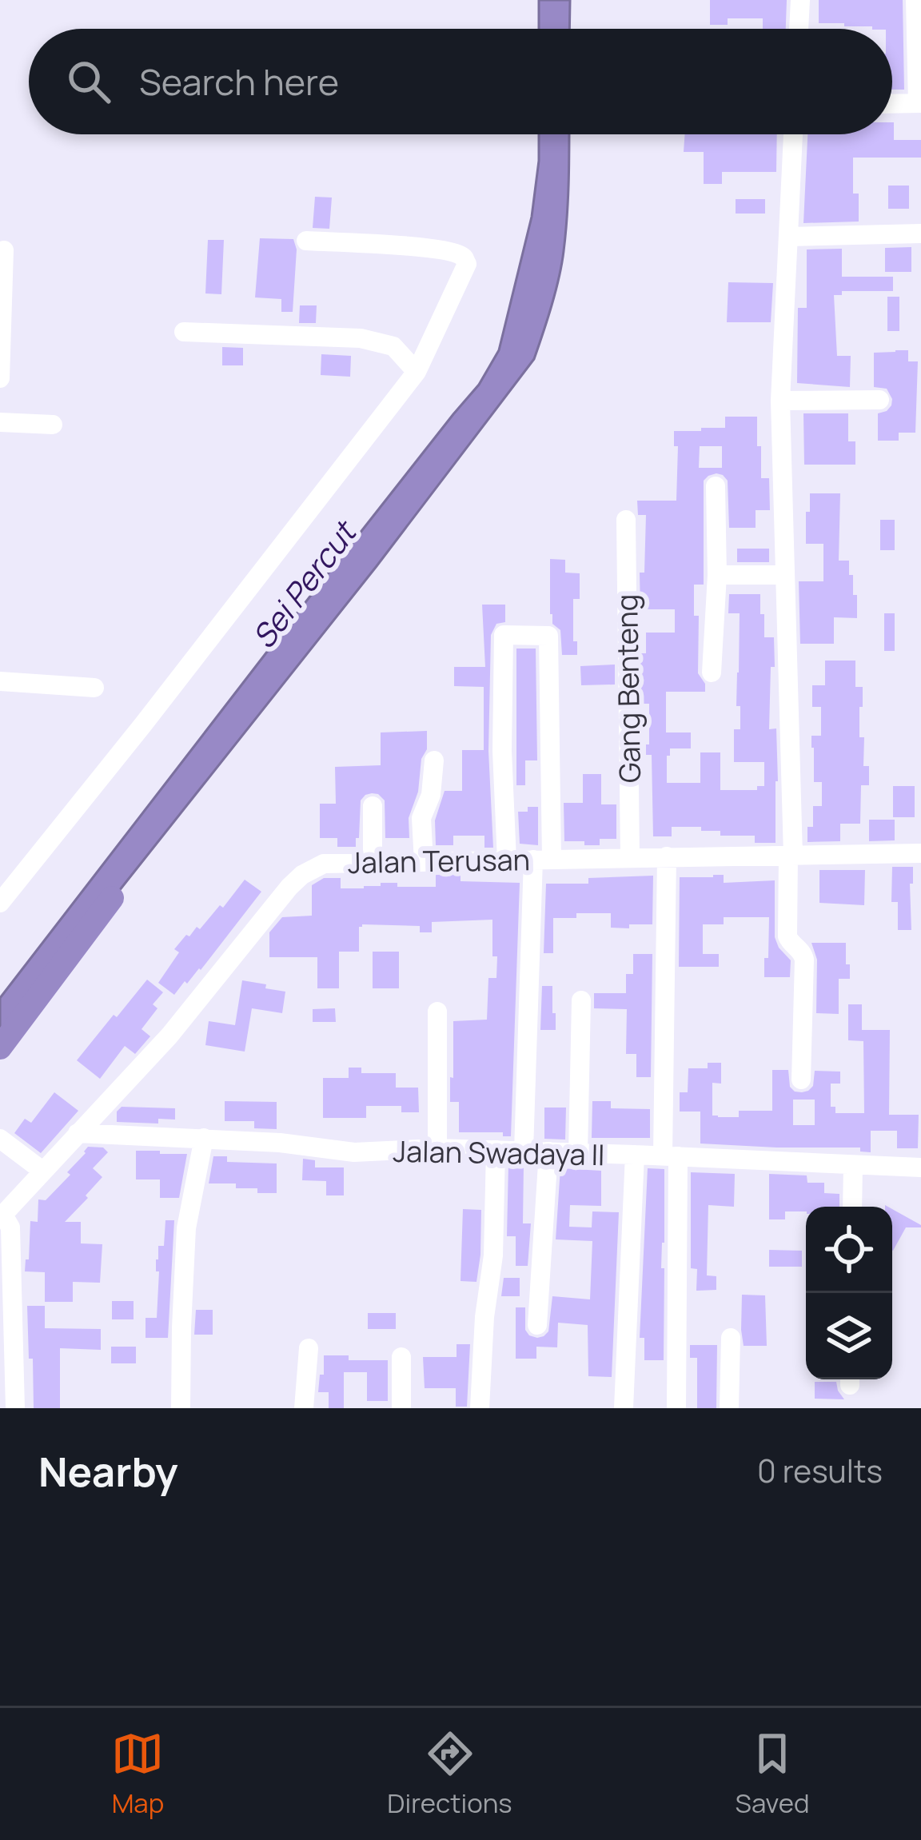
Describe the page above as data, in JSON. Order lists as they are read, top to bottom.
{
  "streets": {
    "street": ["Gang Benteng", "Jalan Terusan", "Jalan Swadaya II"]
  },
  "crossings": [
    ["Gang Benteng", "Jalan Terusan"],
    ["Jalan Terusan", "Jalan Swadaya II"]
  ],
  "water": ["Sei Percut"],
  "page": {
    "search": "Search here",
    "heading": ["Nearby", "0 results"],
    "nav": ["Map", "Directions", "Saved"]
  }
}
